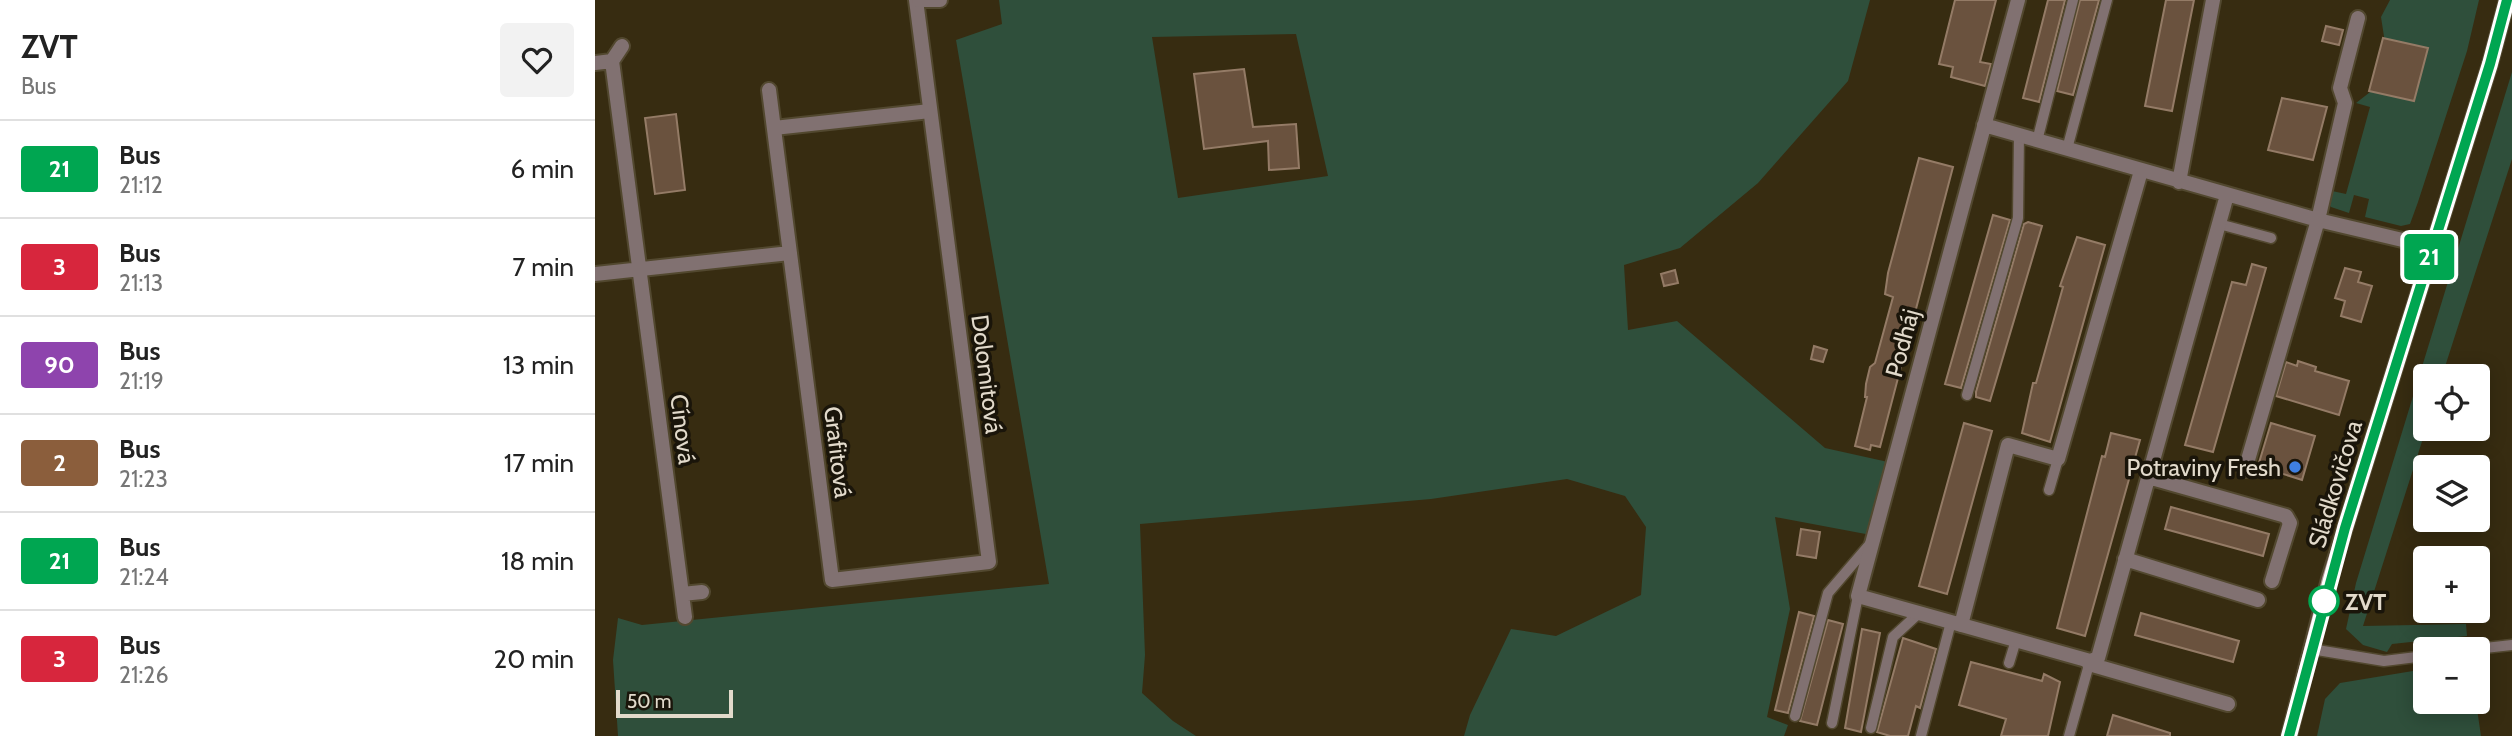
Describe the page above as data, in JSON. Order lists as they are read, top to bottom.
{
  "streets": {
    "main road": ["Sládkovičova"],
    "street": [
      "Podháj",
      "Dolomitová",
      "Cínová",
      "Grafitová"
    ]
  },
  "crossings": [
    ["Dolomitová", "Grafitová"]
  ],
  "places": ["Potraviny Fresh", "ZVT"],
  "lines": ["bus line 21"],
  "scale_bar": "50 m",
  "page": {
    "heading": ["ZVT", "Bus"],
    "on_map": "21",
    "list": [
      {
        "mark": "21",
        "name": "Bus",
        "note": "21:12",
        "value": "6 min"
      },
      {
        "mark": "3",
        "name": "Bus",
        "note": "21:13",
        "value": "7 min"
      },
      {
        "mark": "90",
        "name": "Bus",
        "note": "21:19",
        "value": "13 min"
      },
      {
        "mark": "2",
        "name": "Bus",
        "note": "21:23",
        "value": "17 min"
      },
      {
        "mark": "21",
        "name": "Bus",
        "note": "21:24",
        "value": "18 min"
      },
      {
        "mark": "3",
        "name": "Bus",
        "note": "21:26",
        "value": "20 min"
      }
    ],
    "map_buttons": ["+", "−"],
    "scale": "50 m"
  }
}
